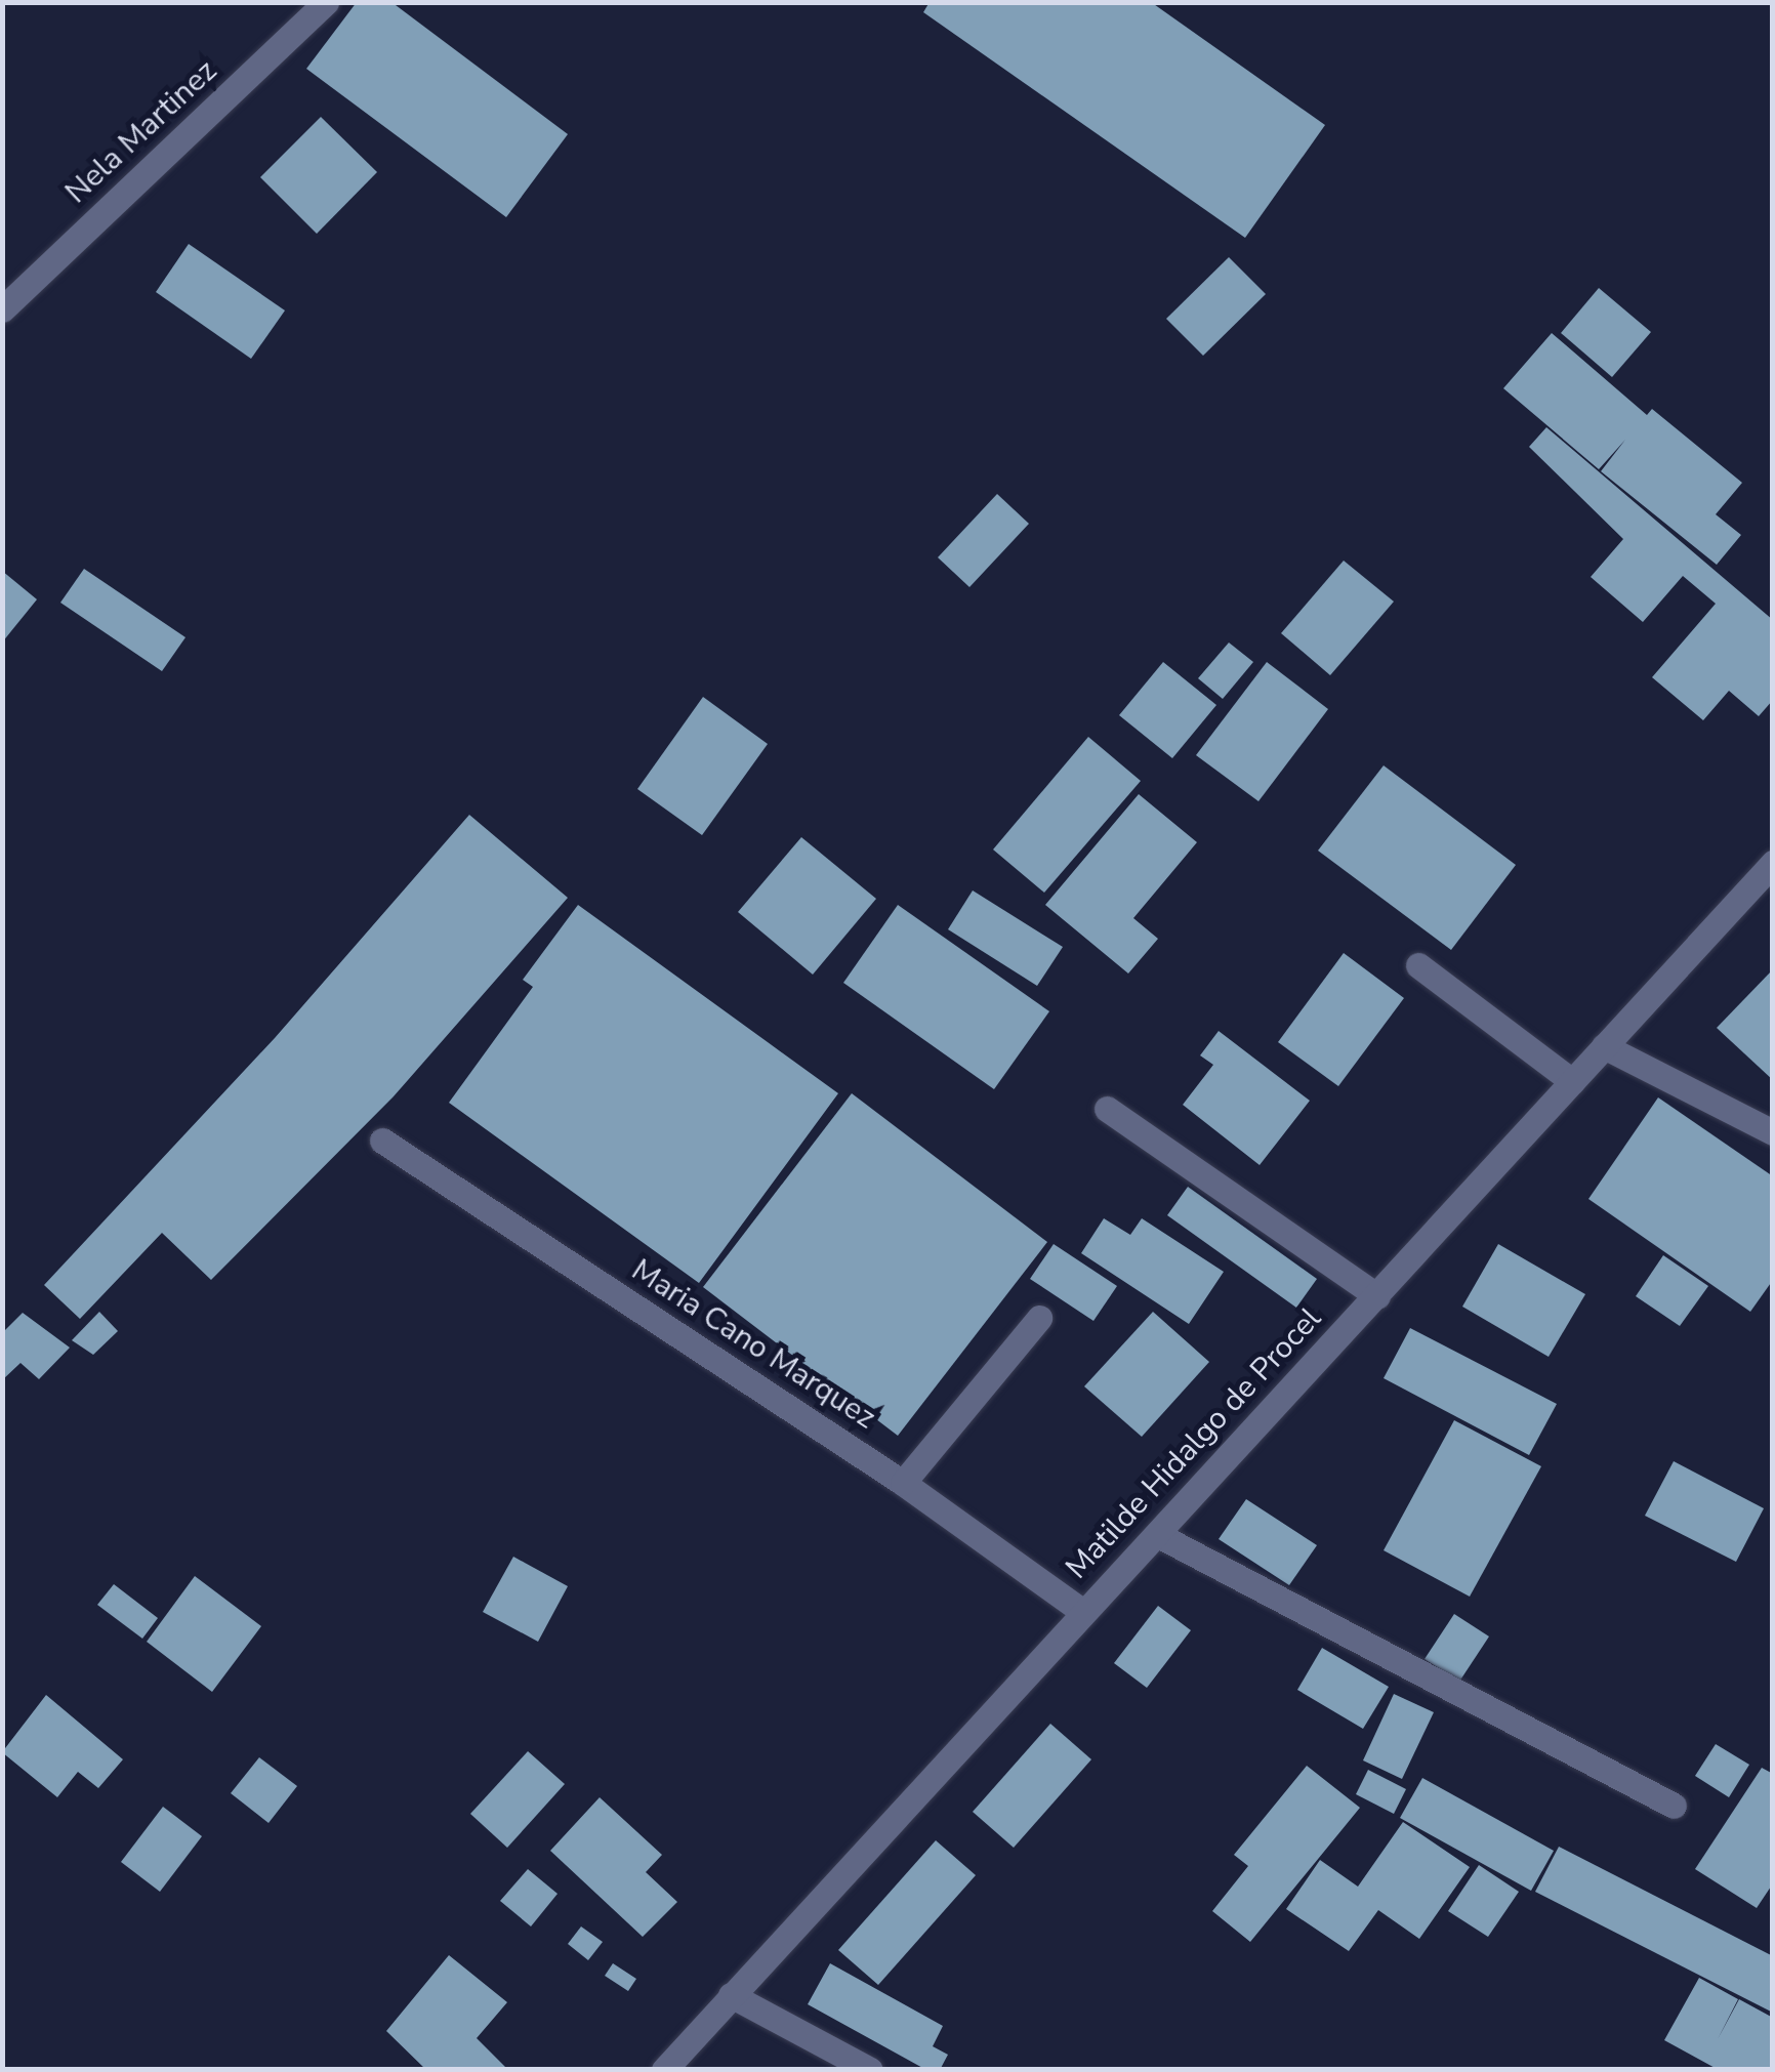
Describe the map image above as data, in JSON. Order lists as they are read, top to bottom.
{
  "streets": {
    "street": ["Nela Martinez", "Maria Cano Marquez", "Matilde Hidalgo de Procel"]
  },
  "crossings": [
    ["Maria Cano Marquez", "Matilde Hidalgo de Procel"]
  ]
}
